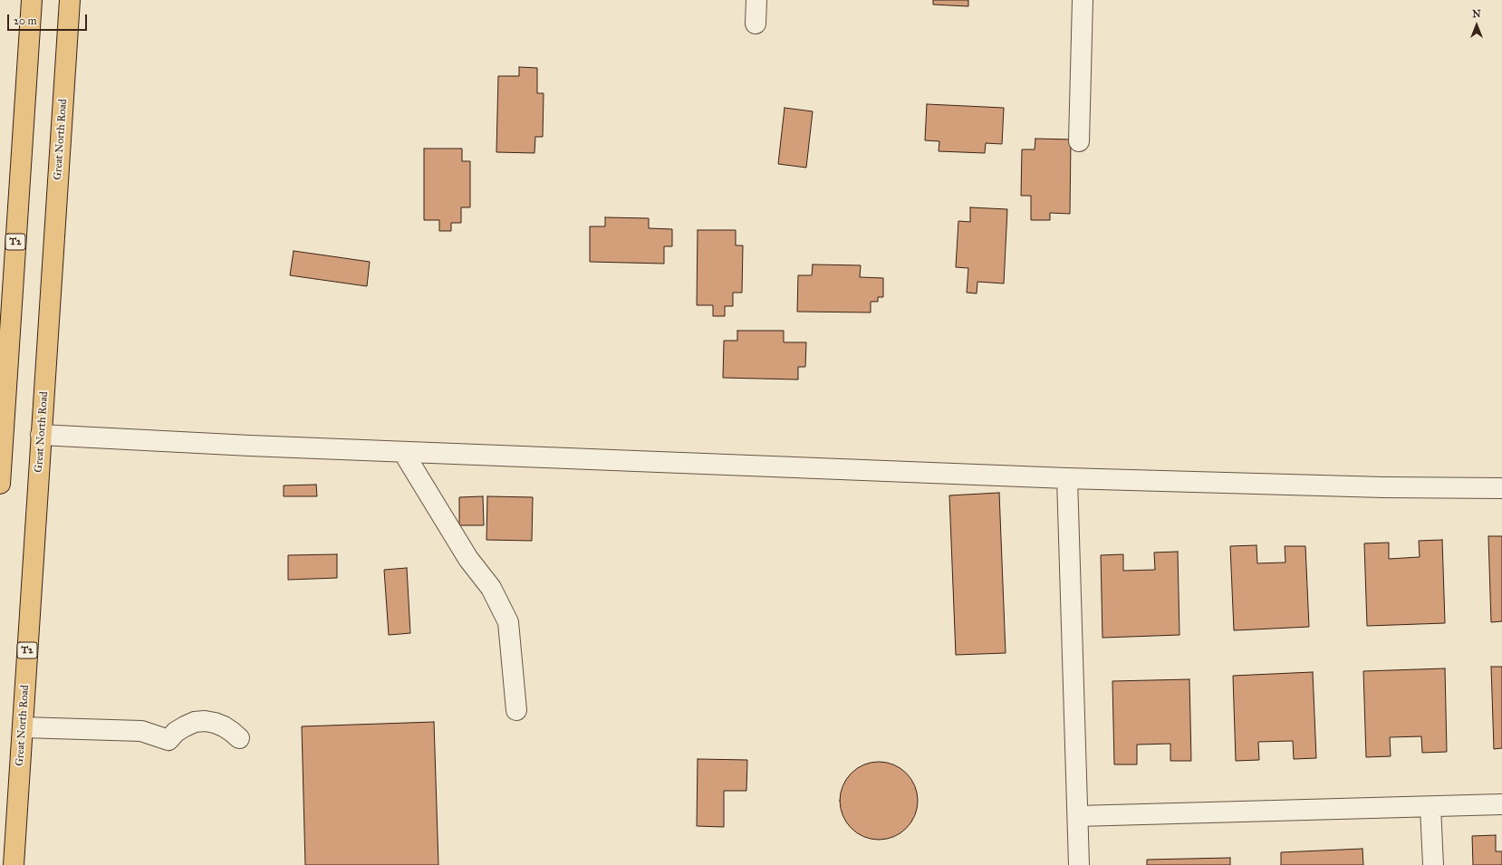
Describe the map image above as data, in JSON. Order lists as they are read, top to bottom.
{
  "streets": {
    "main road": ["Great North Road", "T2"]
  },
  "scale_bar": "20 m",
  "north": "top"
}
